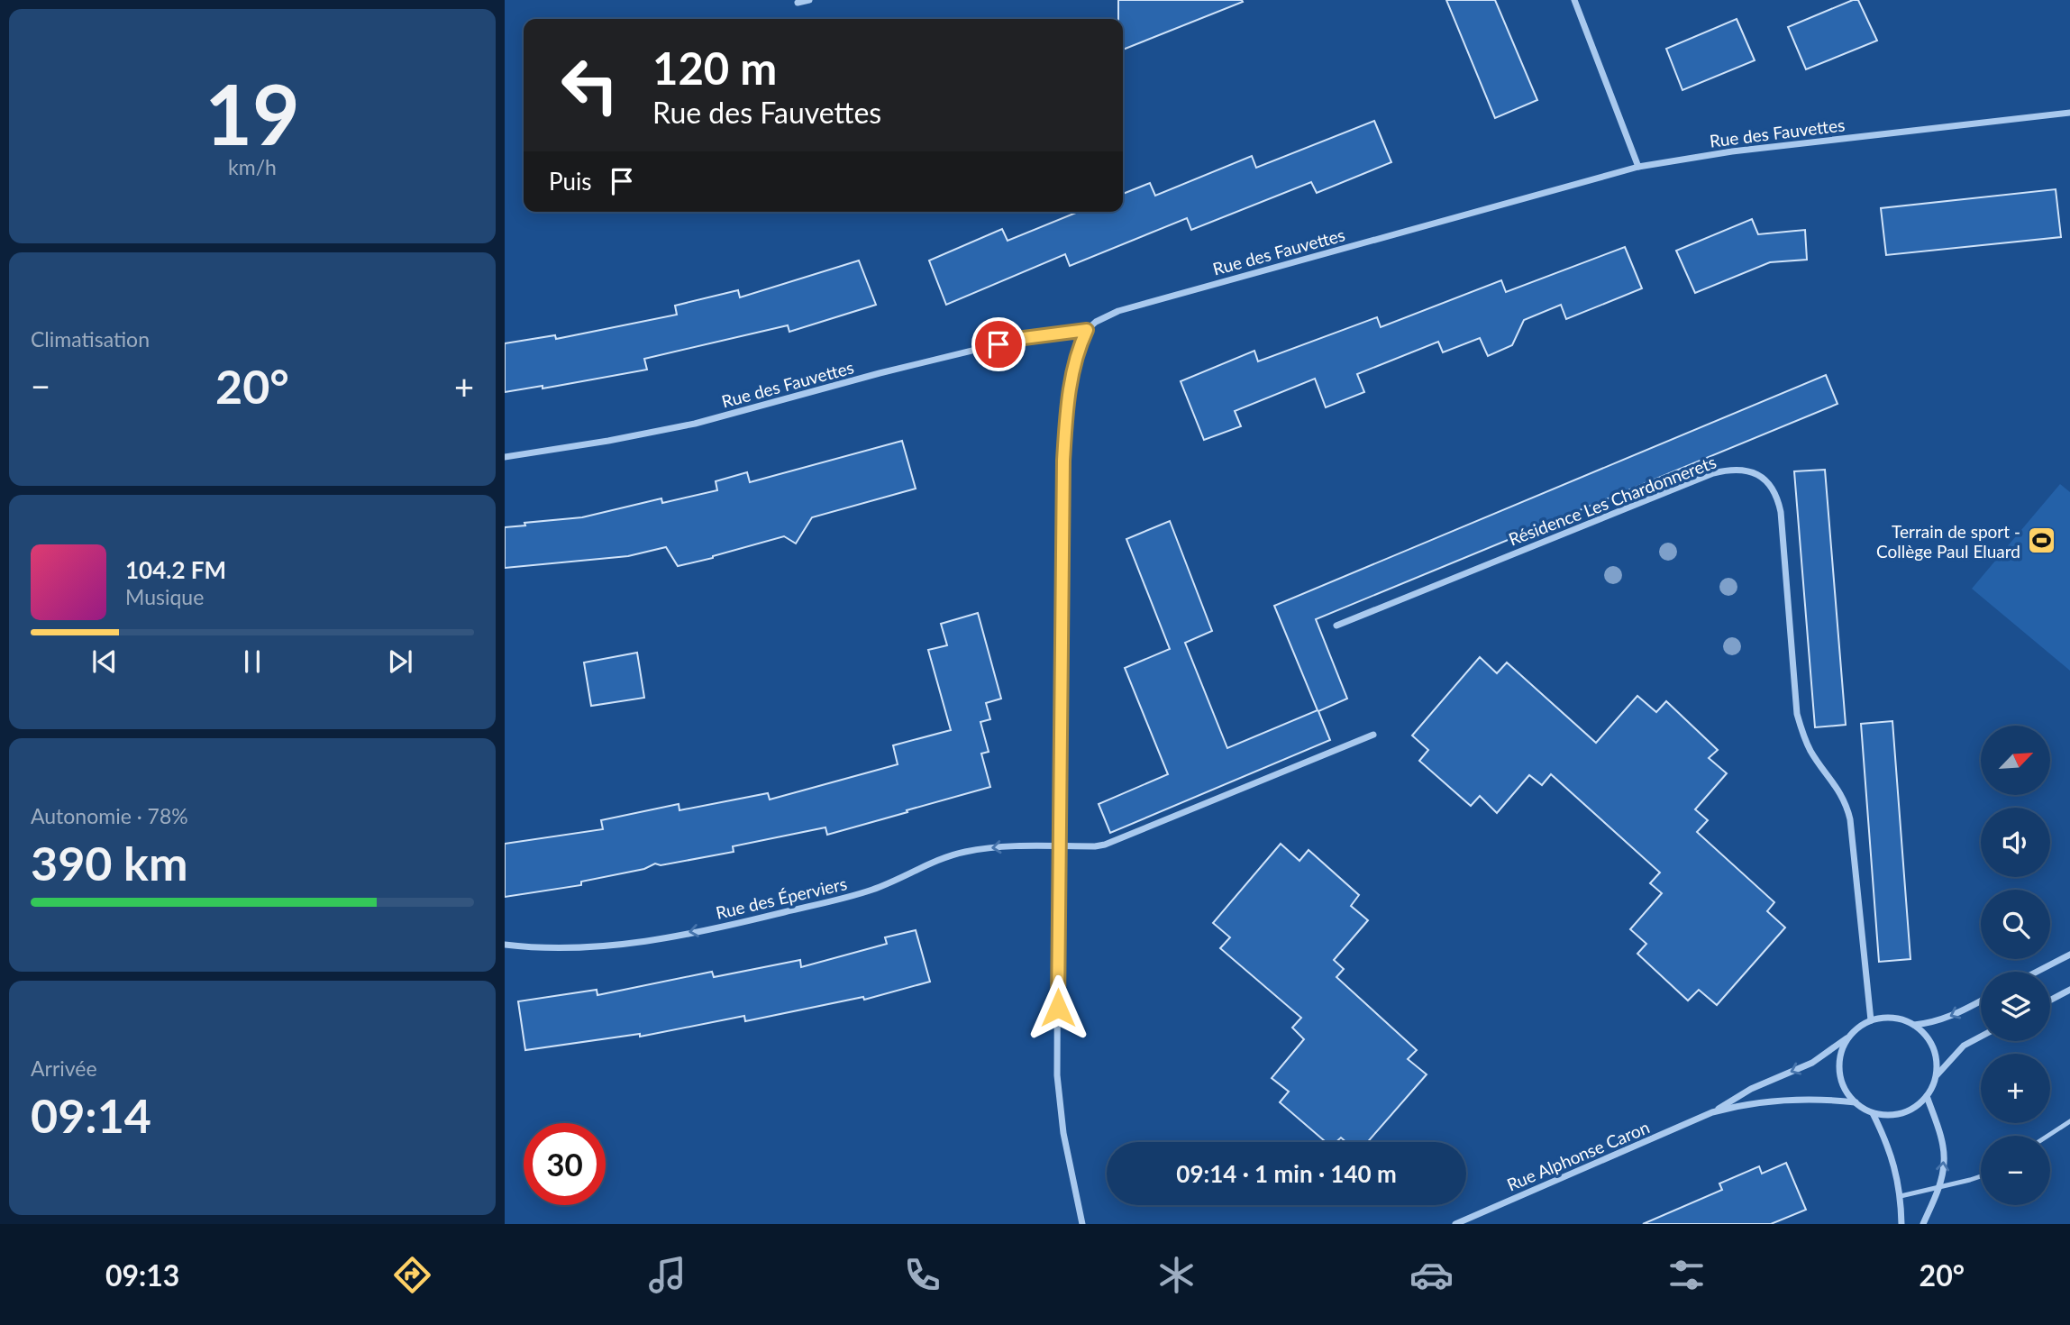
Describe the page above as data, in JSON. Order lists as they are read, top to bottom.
{
  "streets": {
    "street": [
      "Rue des Fauvettes",
      "Résidence Les Chardonnerets",
      "Rue des Éperviers",
      "Rue Alphonse Caron"
    ]
  },
  "crossings": [
    ["Résidence Les Chardonnerets", "Rue Alphonse Caron"]
  ],
  "one_way": ["Rue des Éperviers"],
  "places": {
    "sports": ["Terrain de sport - Collège Paul Eluard"]
  },
  "north": "top right",
  "page": {
    "tile": [
      ["19", "km/h"],
      "Climatisation",
      ["Autonomie · 78%", "390 km"],
      ["Arrivée", "09:14"]
    ],
    "turn": ["120 m", "Rue des Fauvettes"],
    "then": "Puis",
    "heat": ["−", "20°", "+"],
    "song": ["104.2 FM", "Musique"],
    "map_buttons": ["+", "−"],
    "limit": "30",
    "trip": "09:14 · 1 min · 140 m",
    "tabs": ["09:13", "20°"]
  }
}
